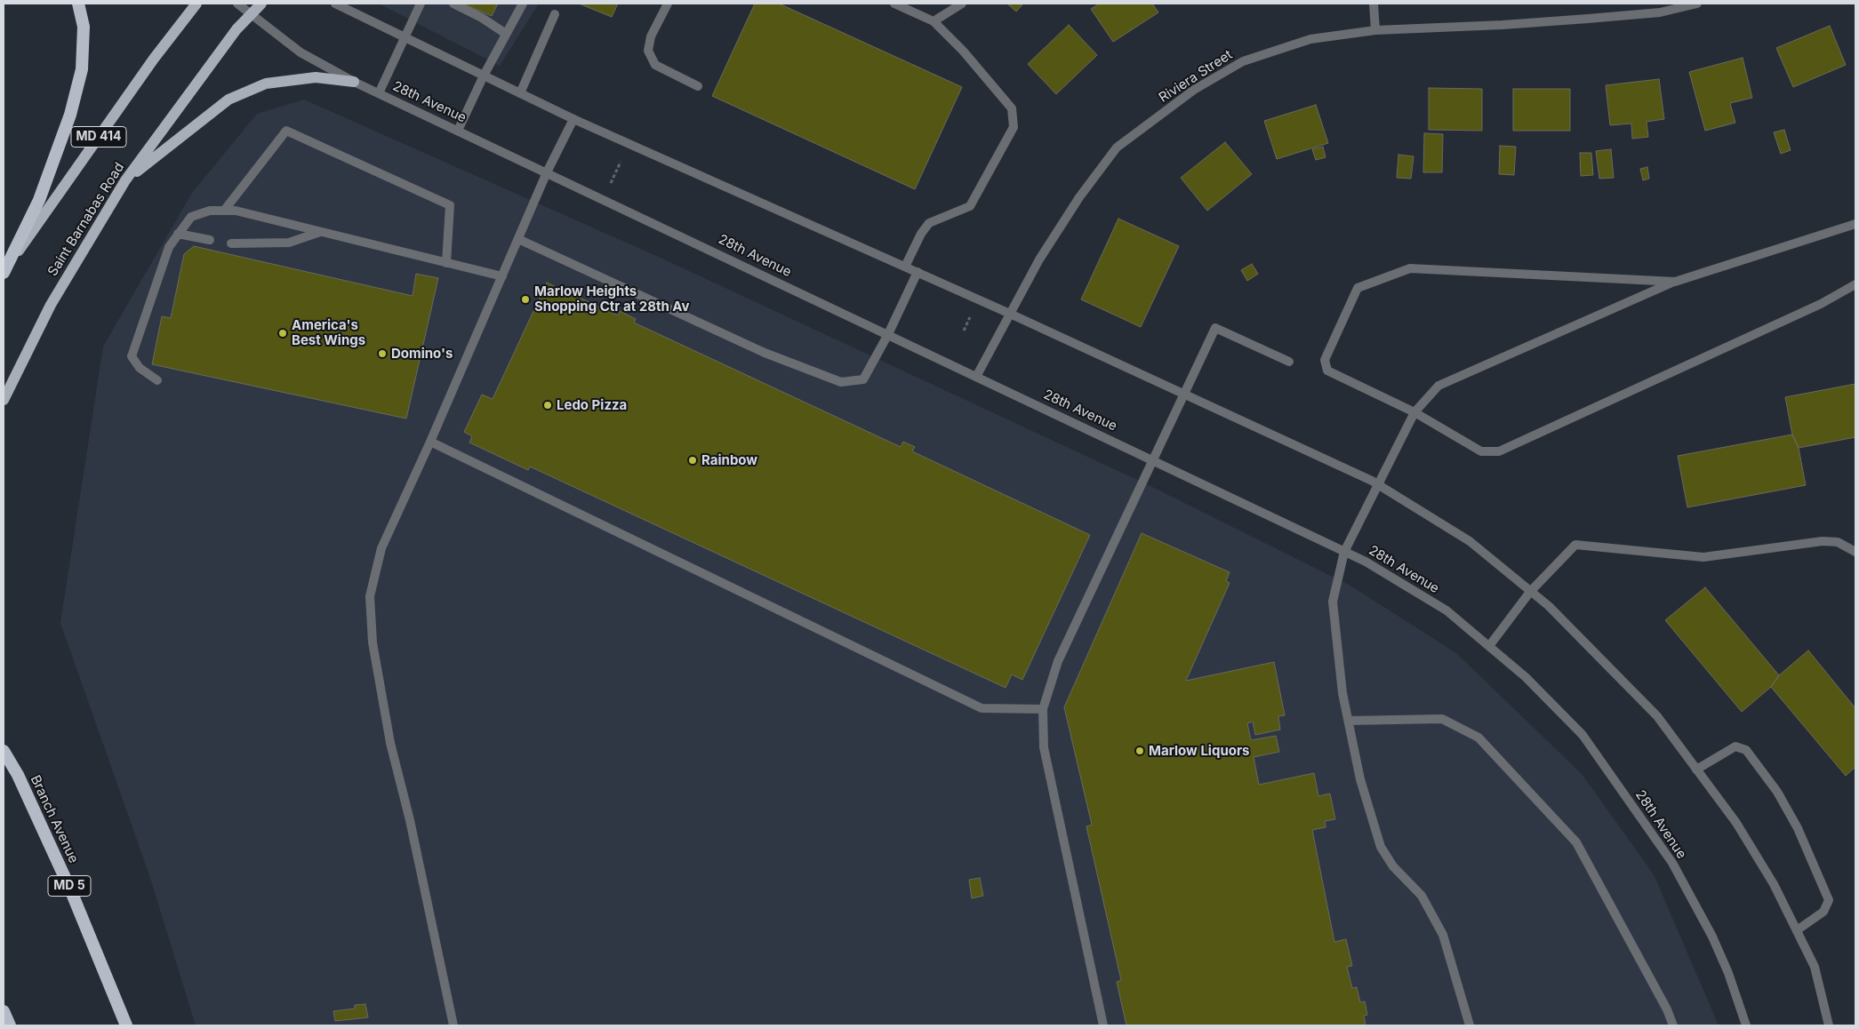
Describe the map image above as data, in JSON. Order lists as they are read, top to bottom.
{
  "streets": {
    "highway": ["Branch Avenue", "MD 5"],
    "main road": ["MD 414", "Saint Barnabas Road"],
    "street": ["Riviera Street", "28th Avenue"]
  },
  "crossings": [
    ["Riviera Street", "28th Avenue"],
    ["28th Avenue", "Saint Barnabas Road"]
  ],
  "places": [
    "Marlow Heights Shopping Ctr at 28th Av",
    "America's Best Wings",
    "Domino's",
    "Ledo Pizza",
    "Rainbow",
    "Marlow Liquors"
  ]
}
